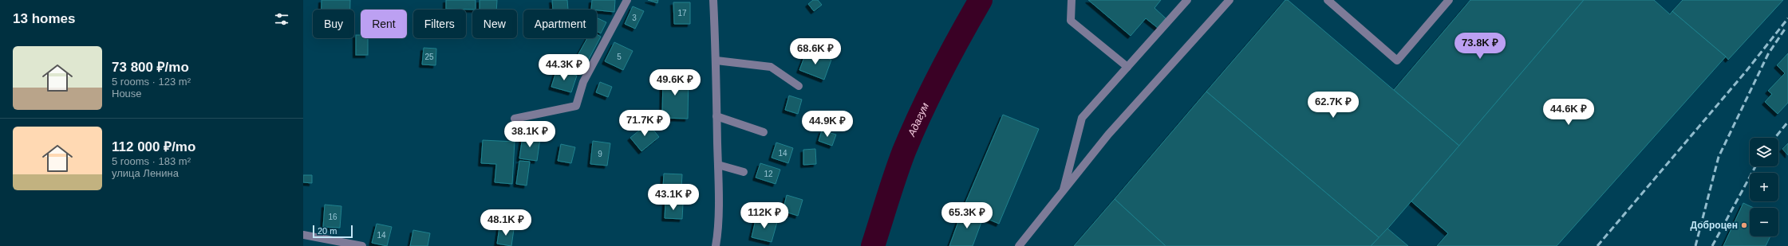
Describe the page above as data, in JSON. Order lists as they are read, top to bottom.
{
  "water": ["Адагум"],
  "places": ["Доброцен"],
  "house_numbers": [
    "17",
    "3",
    "25",
    "5",
    "14",
    "9",
    "12",
    "16",
    "14"
  ],
  "scale_bar": "20 m",
  "page": {
    "heading": "13 homes",
    "chip": [
      "Buy",
      "Rent",
      "Filters",
      "New",
      "Apartment"
    ],
    "price": [
      "73.8K ₽",
      "68.6K ₽",
      "44.3K ₽",
      "49.6K ₽",
      "62.7K ₽",
      "44.6K ₽",
      "71.7K ₽",
      "44.9K ₽",
      "38.1K ₽",
      "43.1K ₽",
      "112K ₽",
      "65.3K ₽",
      "48.1K ₽"
    ],
    "list": [
      {
        "name": "73 800 ₽/mo",
        "note": "5 rooms · 123 m² · House"
      },
      {
        "name": "112 000 ₽/mo",
        "note": "5 rooms · 183 m² · улица Ленина"
      }
    ],
    "map_buttons": ["+", "−"],
    "scale": "20 m"
  }
}
